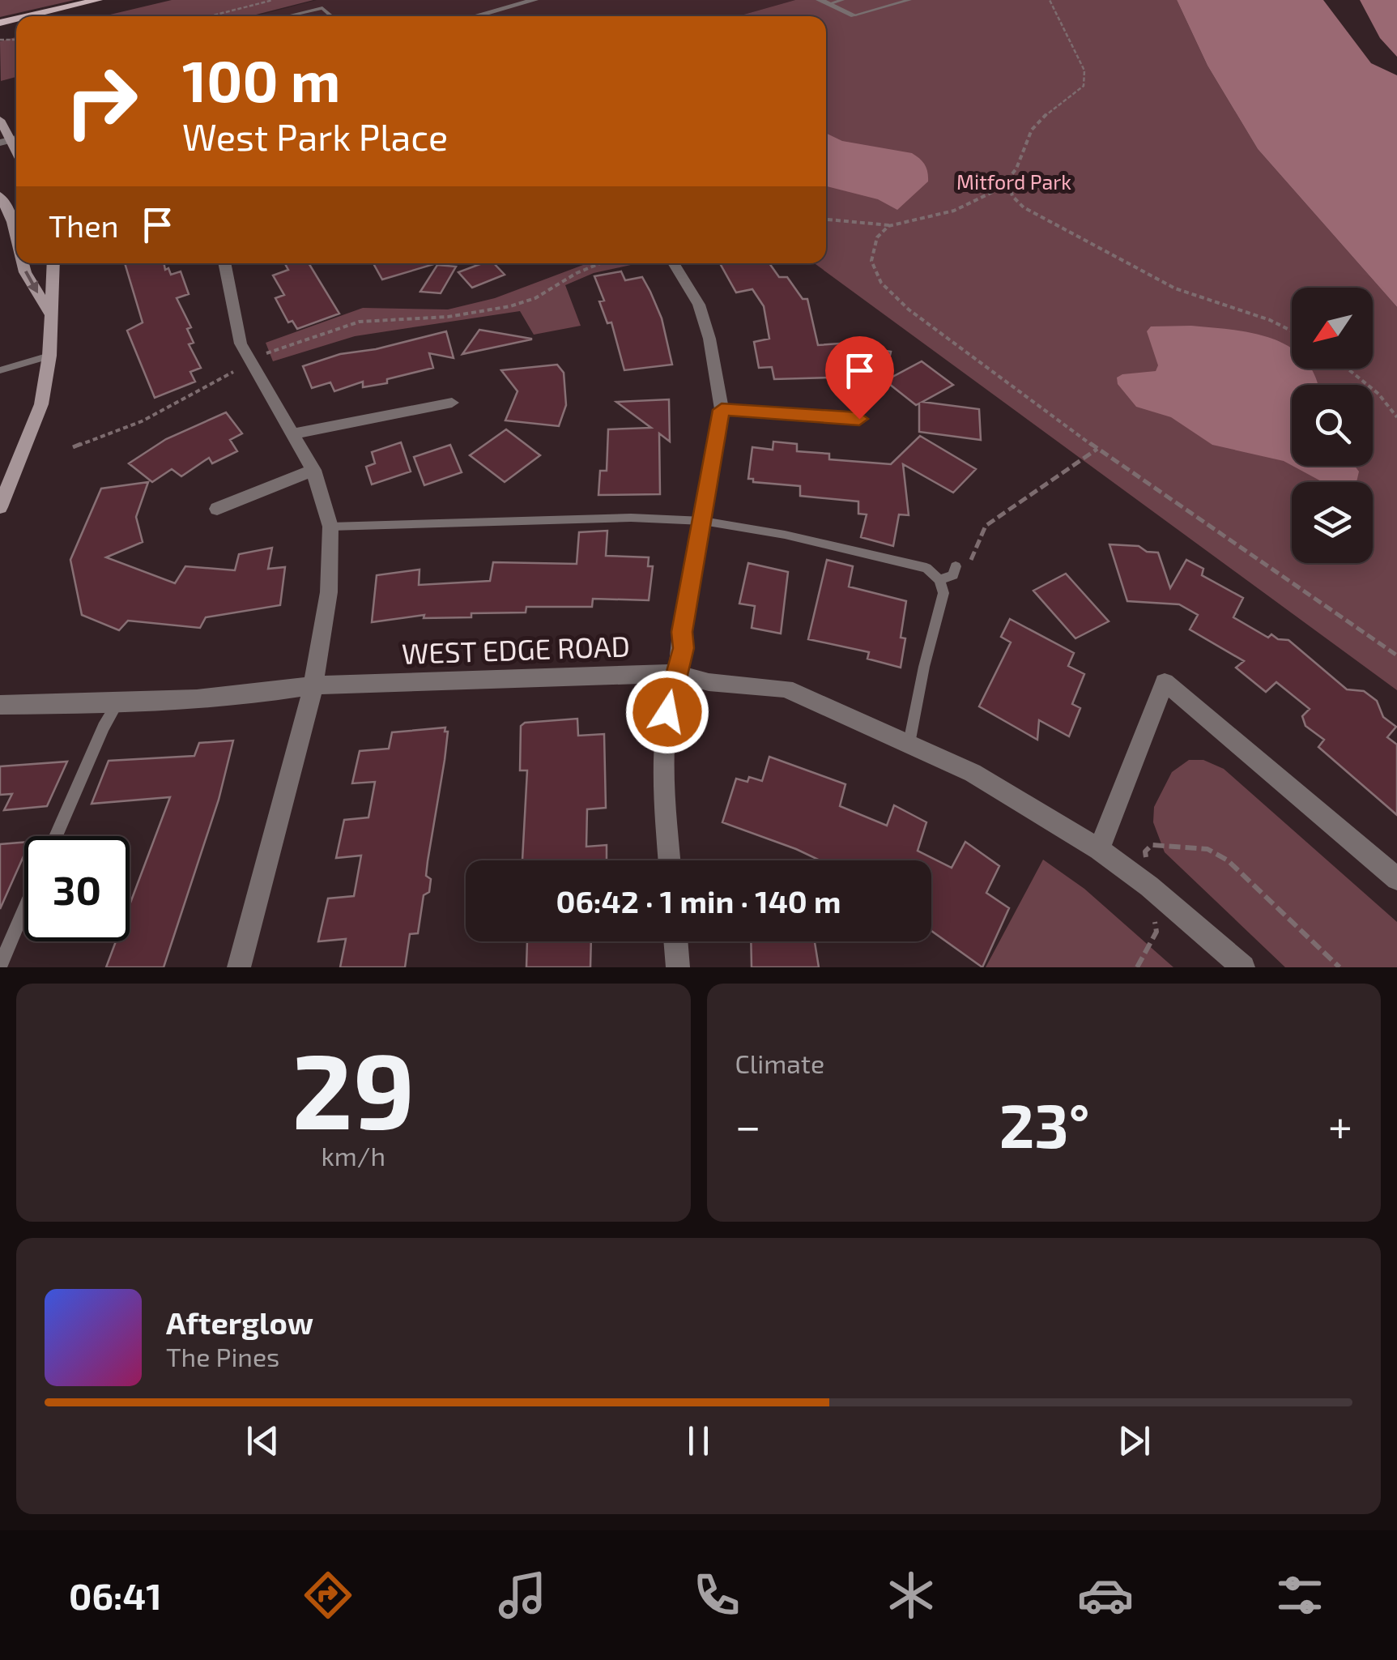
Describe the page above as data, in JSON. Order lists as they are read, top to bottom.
{
  "streets": {
    "street": ["WEST EDGE ROAD"]
  },
  "parks": ["Mitford Park"],
  "north": "bottom left",
  "page": {
    "turn": ["100 m", "West Park Place"],
    "then": "Then",
    "limit": "30",
    "trip": "06:42 · 1 min · 140 m",
    "tile": [
      ["29", "km/h"],
      "Climate"
    ],
    "heat": ["−", "23°", "+"],
    "song": ["Afterglow", "The Pines"],
    "tabs": "06:41"
  }
}
